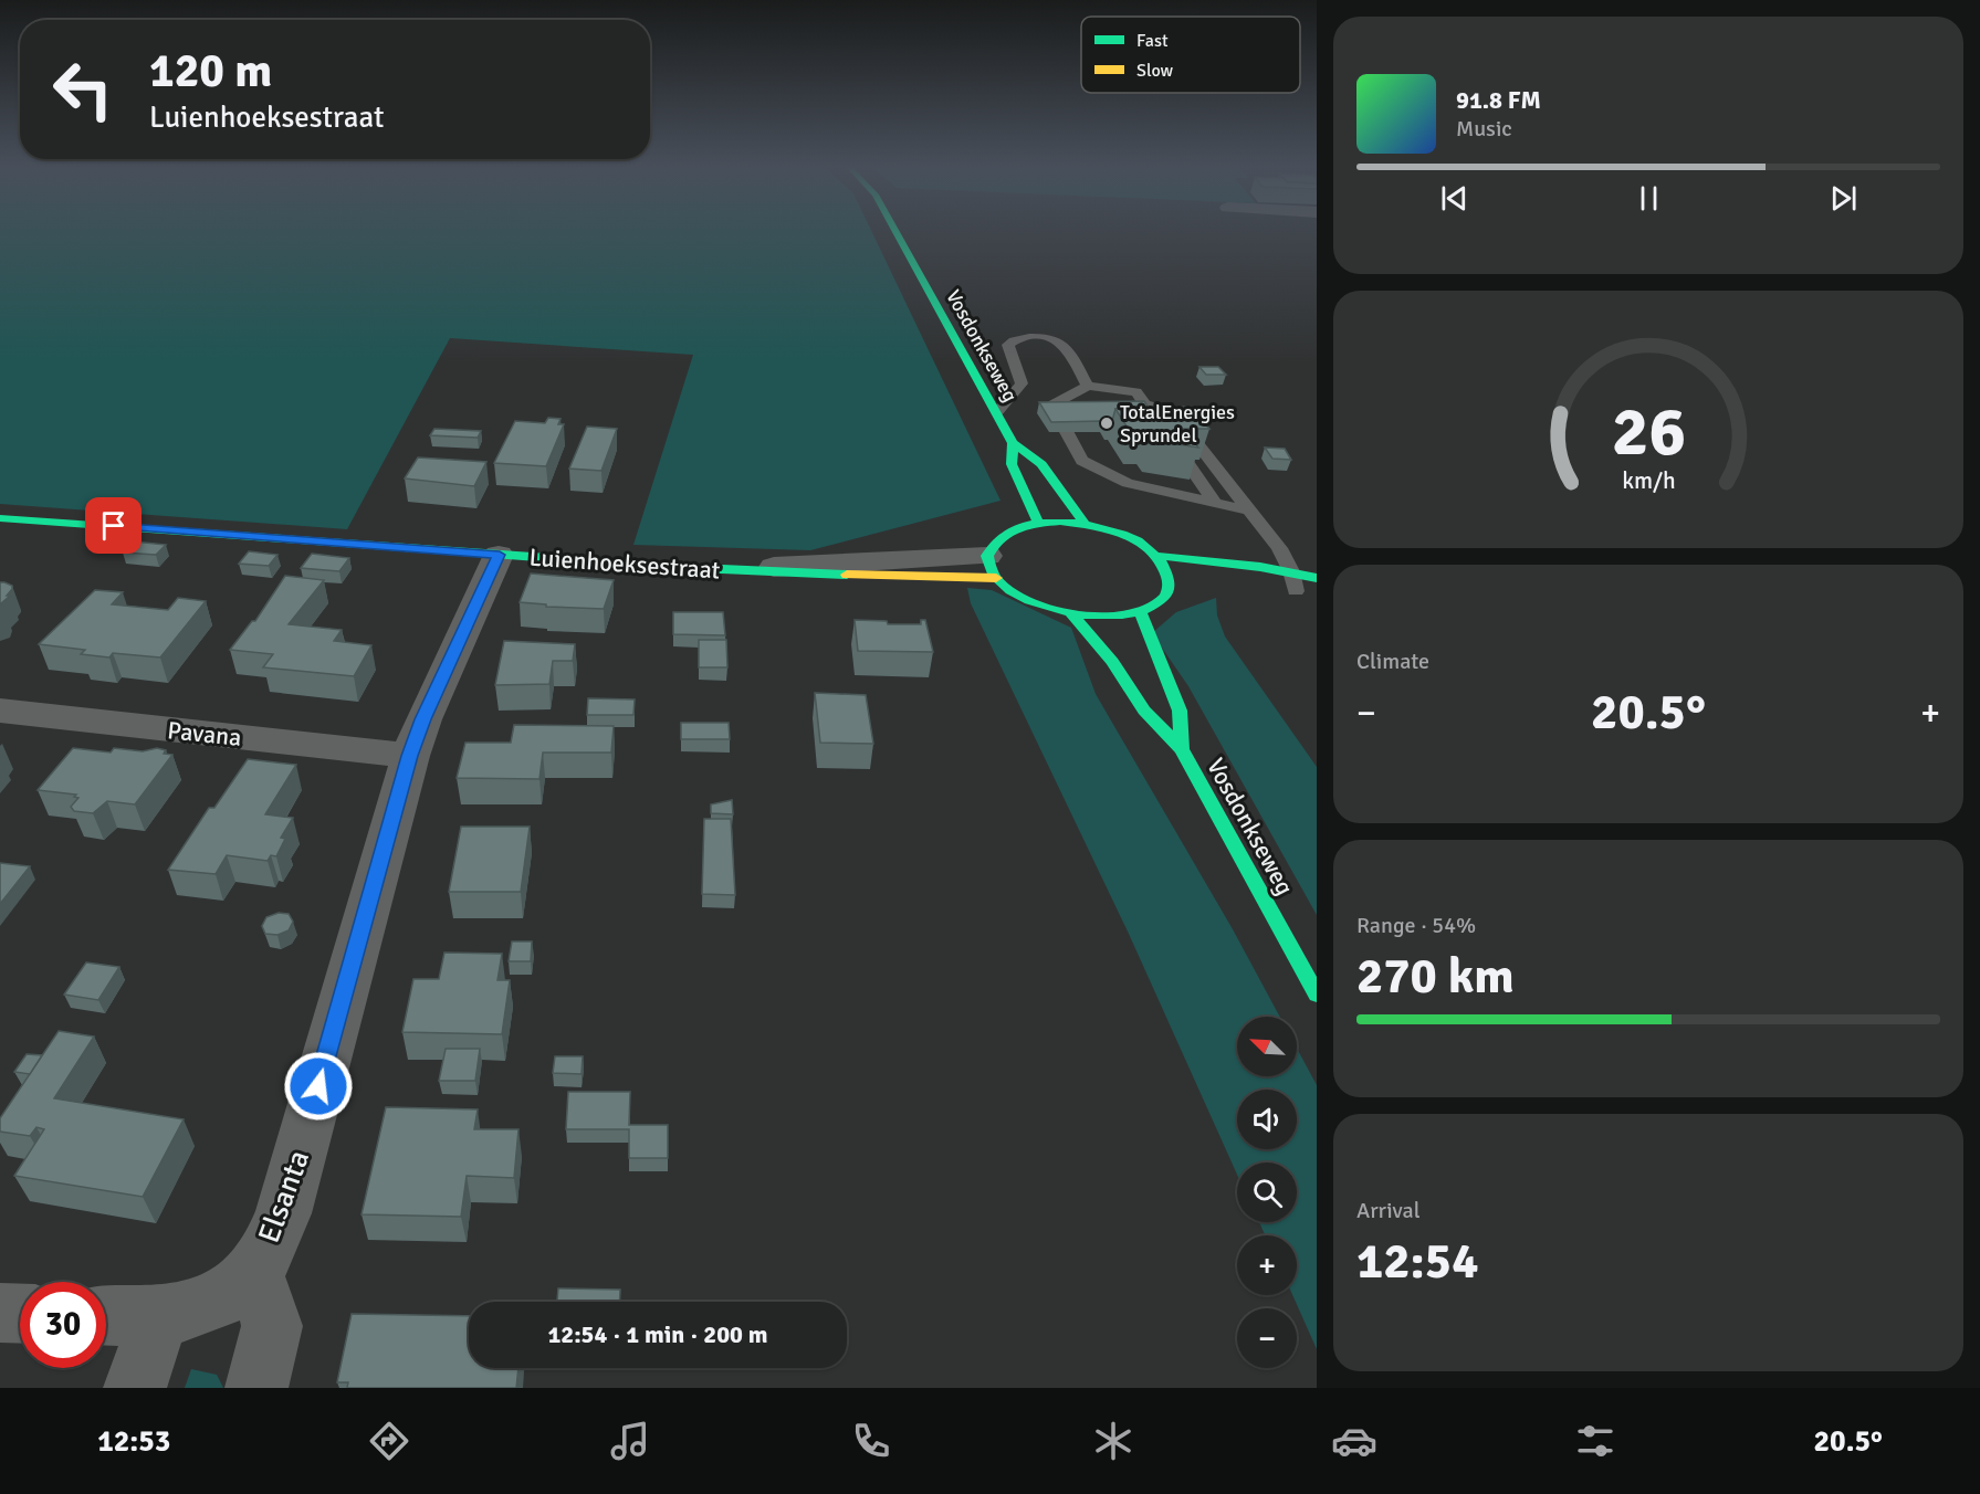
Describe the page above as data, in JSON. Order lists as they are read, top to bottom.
{
  "streets": {
    "main road": ["Vosdonkseweg", "Luienhoeksestraat"],
    "street": ["Pavana", "Elsanta"]
  },
  "crossings": [
    ["Luienhoeksestraat", "Elsanta"],
    ["Pavana", "Elsanta"]
  ],
  "places": ["TotalEnergies Sprundel"],
  "legend": ["Fast", "Slow"],
  "north": "top left",
  "page": {
    "turn": ["120 m", "Luienhoeksestraat"],
    "song": ["91.8 FM", "Music"],
    "tile": [
      "Climate",
      ["Range · 54%", "270 km"],
      ["Arrival", "12:54"]
    ],
    "heat": ["−", "20.5°", "+"],
    "map_buttons": ["+", "−"],
    "limit": "30",
    "trip": "12:54 · 1 min · 200 m",
    "tabs": ["12:53", "20.5°"],
    "gauge": ["26", "km/h"]
  }
}
